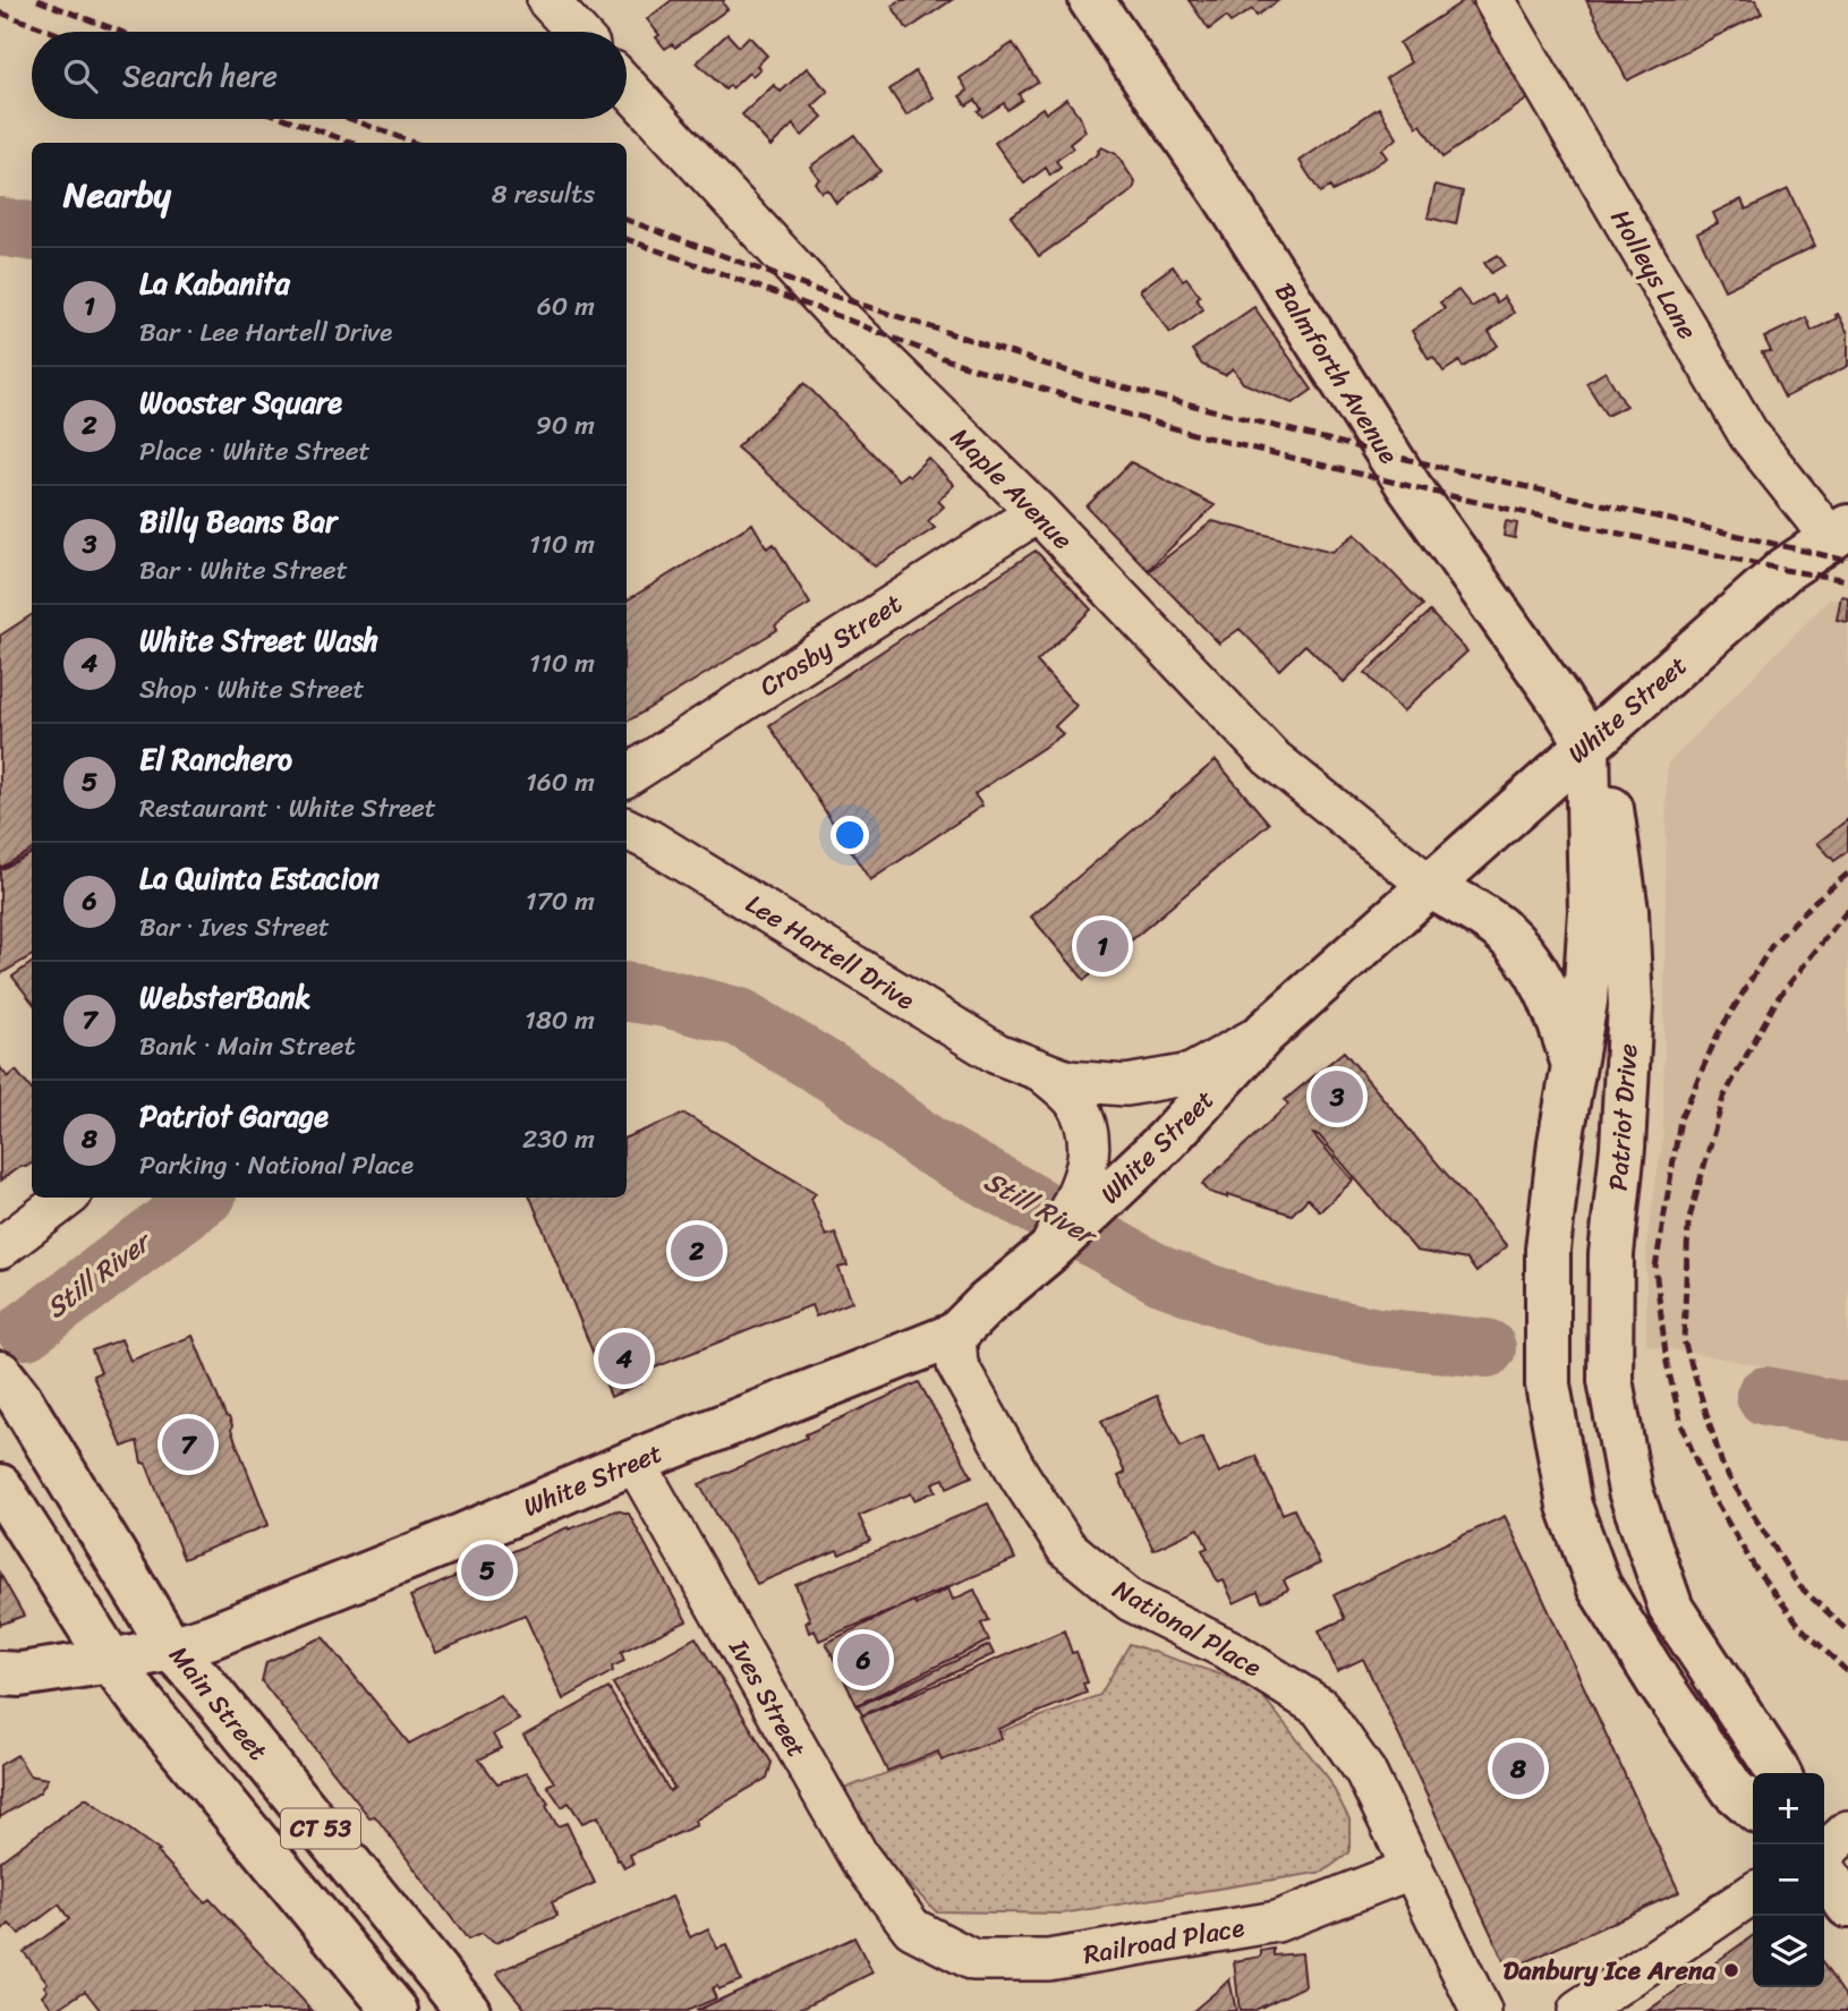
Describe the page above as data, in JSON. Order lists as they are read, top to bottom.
{
  "streets": {
    "main road": [
      "Balmforth Avenue",
      "White Street",
      "Patriot Drive",
      "Main Street",
      "CT 53"
    ],
    "street": [
      "Holleys Lane",
      "Maple Avenue",
      "Crosby Street",
      "Lee Hartell Drive",
      "National Place",
      "Ives Street",
      "Railroad Place"
    ]
  },
  "crossings": [
    ["Holleys Lane", "White Street"],
    ["Balmforth Avenue", "White Street"],
    ["Balmforth Avenue", "Patriot Drive"],
    ["Maple Avenue", "Crosby Street"],
    ["Maple Avenue", "White Street"],
    ["Maple Avenue", "Patriot Drive"],
    ["White Street", "Lee Hartell Drive"],
    ["White Street", "Patriot Drive"],
    ["White Street", "National Place"],
    ["White Street", "Ives Street"],
    ["White Street", "Main Street"],
    ["White Street", "CT 53"],
    ["National Place", "Railroad Place"],
    ["Ives Street", "Railroad Place"]
  ],
  "water": ["Still River"],
  "places": ["Danbury Ice Arena"],
  "page": {
    "search": "Search here",
    "heading": ["Nearby", "8 results"],
    "list": [
      {
        "mark": "1",
        "name": "La Kabanita",
        "note": "Bar · Lee Hartell Drive",
        "value": "60 m"
      },
      {
        "mark": "2",
        "name": "Wooster Square",
        "note": "Place · White Street",
        "value": "90 m"
      },
      {
        "mark": "3",
        "name": "Billy Beans Bar",
        "note": "Bar · White Street",
        "value": "110 m"
      },
      {
        "mark": "4",
        "name": "White Street Wash",
        "note": "Shop · White Street",
        "value": "110 m"
      },
      {
        "mark": "5",
        "name": "El Ranchero",
        "note": "Restaurant · White Street",
        "value": "160 m"
      },
      {
        "mark": "6",
        "name": "La Quinta Estacion",
        "note": "Bar · Ives Street",
        "value": "170 m"
      },
      {
        "mark": "7",
        "name": "WebsterBank",
        "note": "Bank · Main Street",
        "value": "180 m"
      },
      {
        "mark": "8",
        "name": "Patriot Garage",
        "note": "Parking · National Place",
        "value": "230 m"
      }
    ],
    "pins": [
      "1",
      "3",
      "2",
      "4",
      "7",
      "5",
      "6",
      "8"
    ],
    "map_buttons": ["+", "−"]
  }
}
